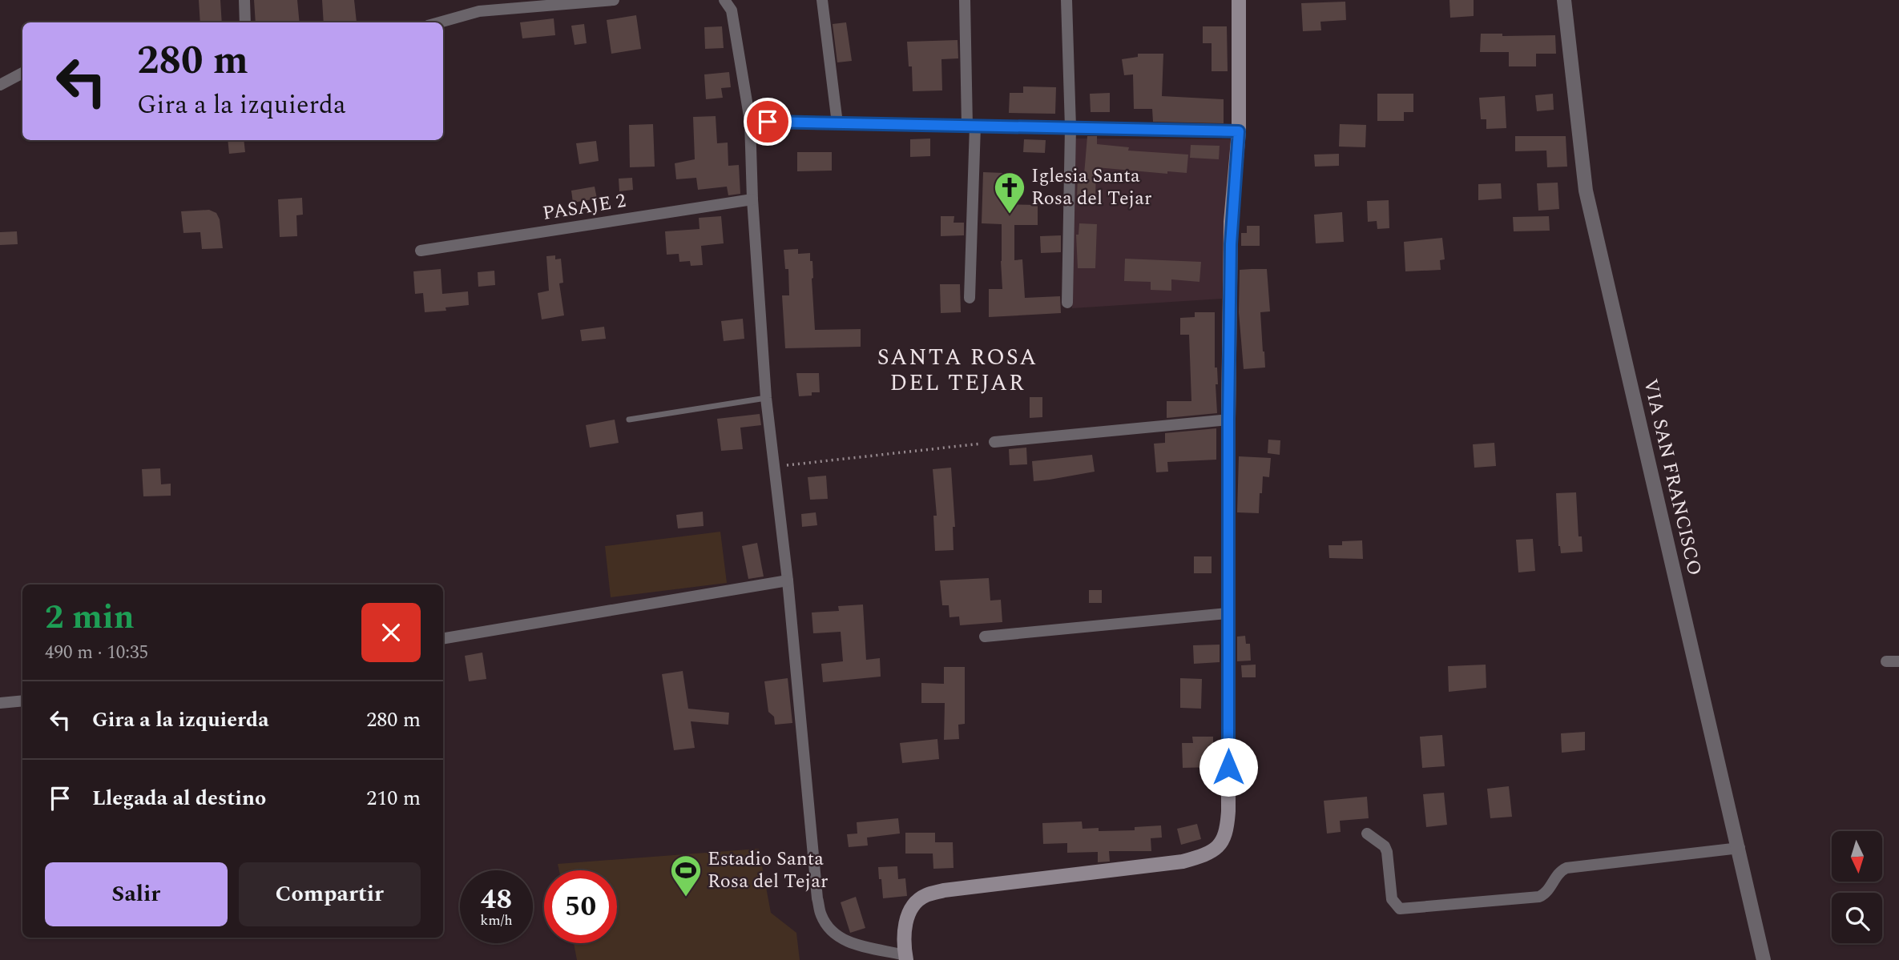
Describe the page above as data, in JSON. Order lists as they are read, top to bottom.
{
  "streets": {
    "street": ["PASAJE 2", "VIA SAN FRANCISCO"]
  },
  "districts": ["SANTA ROSA DEL TEJAR"],
  "places": {
    "church": ["Iglesia Santa Rosa del Tejar"],
    "sports": ["Estadio Santa Rosa del Tejar"]
  },
  "north": "bottom",
  "page": {
    "turn": ["280 m", "Gira a la izquierda"],
    "heading": ["2 min", "490 m · 10:35"],
    "list": [
      {
        "name": "Gira a la izquierda",
        "value": "280 m"
      },
      {
        "name": "Llegada al destino",
        "value": "210 m"
      }
    ],
    "buttons": ["Salir", "Compartir"],
    "speed": "48 km/h",
    "limit": "50"
  }
}
